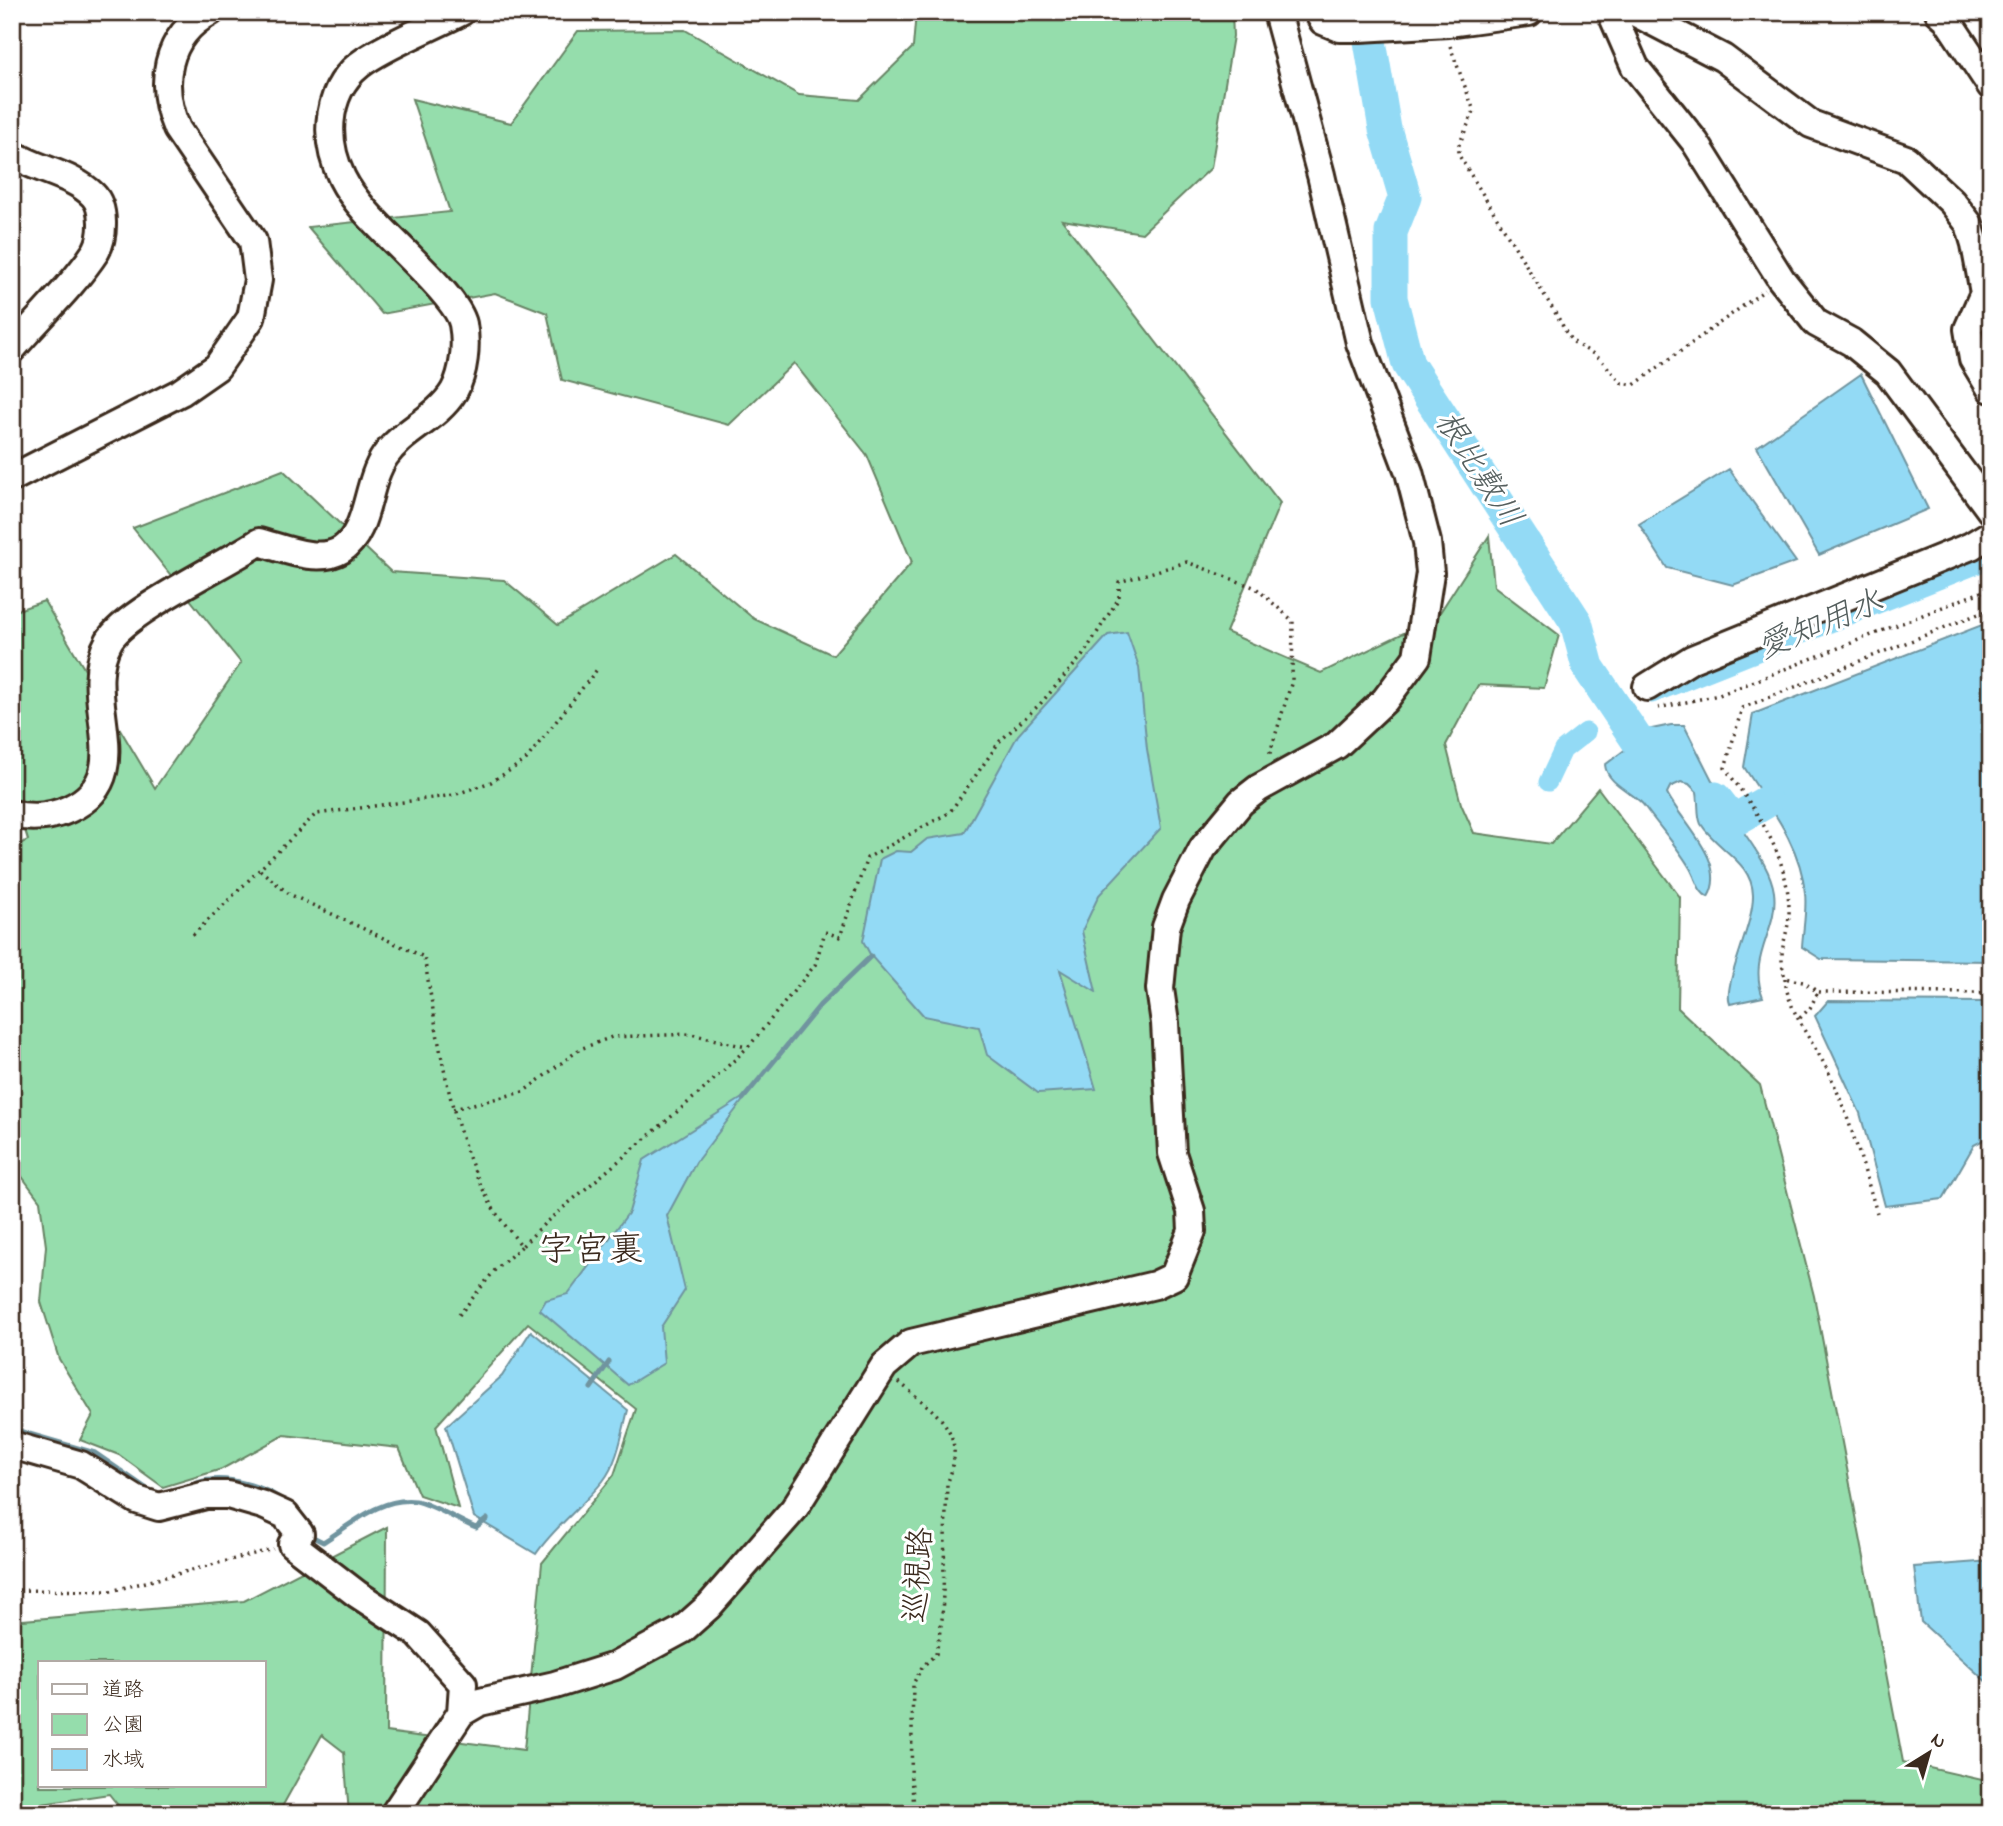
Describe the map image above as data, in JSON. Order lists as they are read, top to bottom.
{
  "streets": {
    "path": ["巡視路"]
  },
  "districts": ["字宮裏"],
  "water": ["根比敷川", "愛知用水"],
  "legend": ["道路", "公園", "水域"],
  "north": "top right"
}
